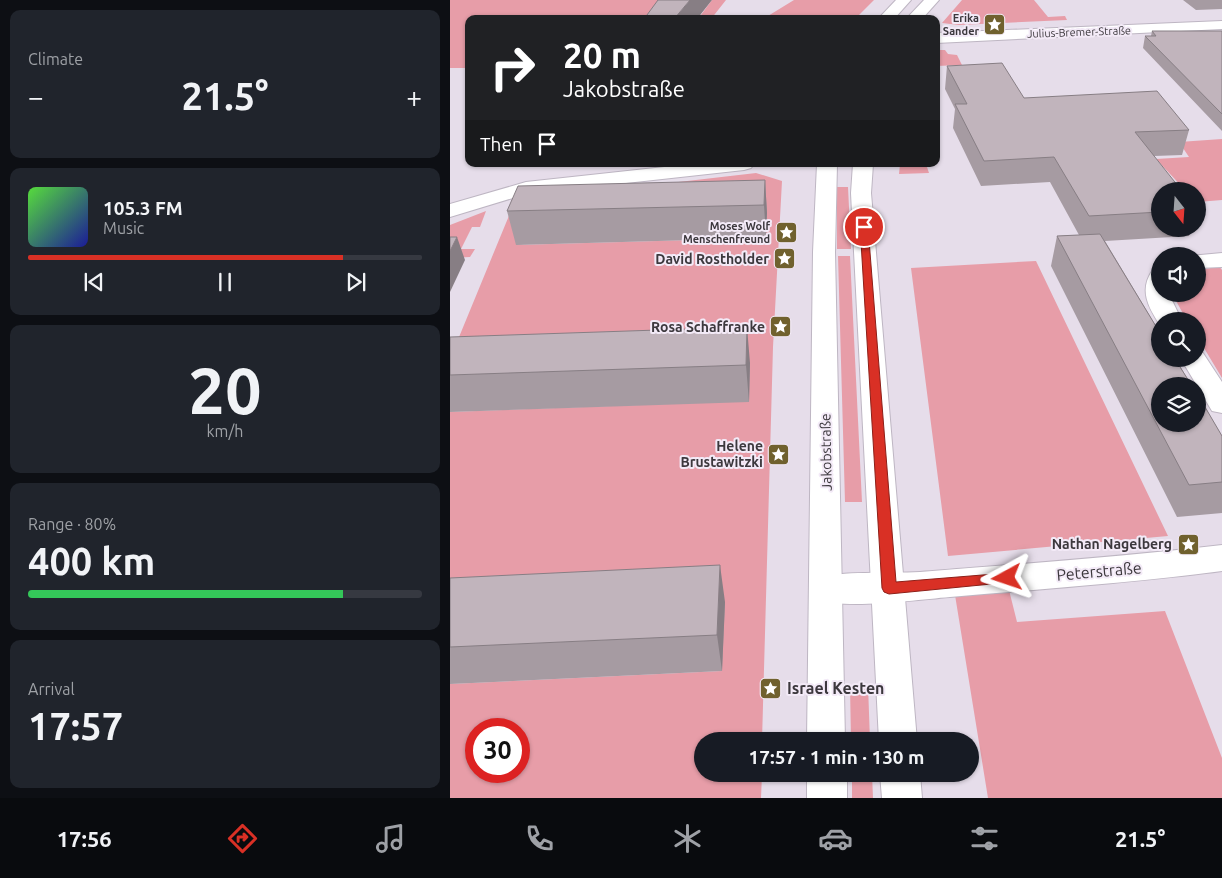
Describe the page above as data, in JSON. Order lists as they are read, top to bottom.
{
  "streets": {
    "street": ["Julius-Bremer-Straße", "Jakobstraße", "Peterstraße"]
  },
  "crossings": [
    ["Jakobstraße", "Peterstraße"]
  ],
  "places": {
    "place": [
      "Erika Sander",
      "Moses Wolf Menschenfreund",
      "David Rostholder",
      "Rosa Schaffranke",
      "Helene Brustawitzki",
      "Nathan Nagelberg",
      "Israel Kesten"
    ]
  },
  "north": "bottom",
  "page": {
    "tile": [
      "Climate",
      ["20", "km/h"],
      ["Range · 80%", "400 km"],
      ["Arrival", "17:57"]
    ],
    "turn": ["20 m", "Jakobstraße"],
    "heat": ["−", "21.5°", "+"],
    "then": "Then",
    "song": ["105.3 FM", "Music"],
    "limit": "30",
    "trip": "17:57 · 1 min · 130 m",
    "tabs": ["17:56", "21.5°"]
  }
}
